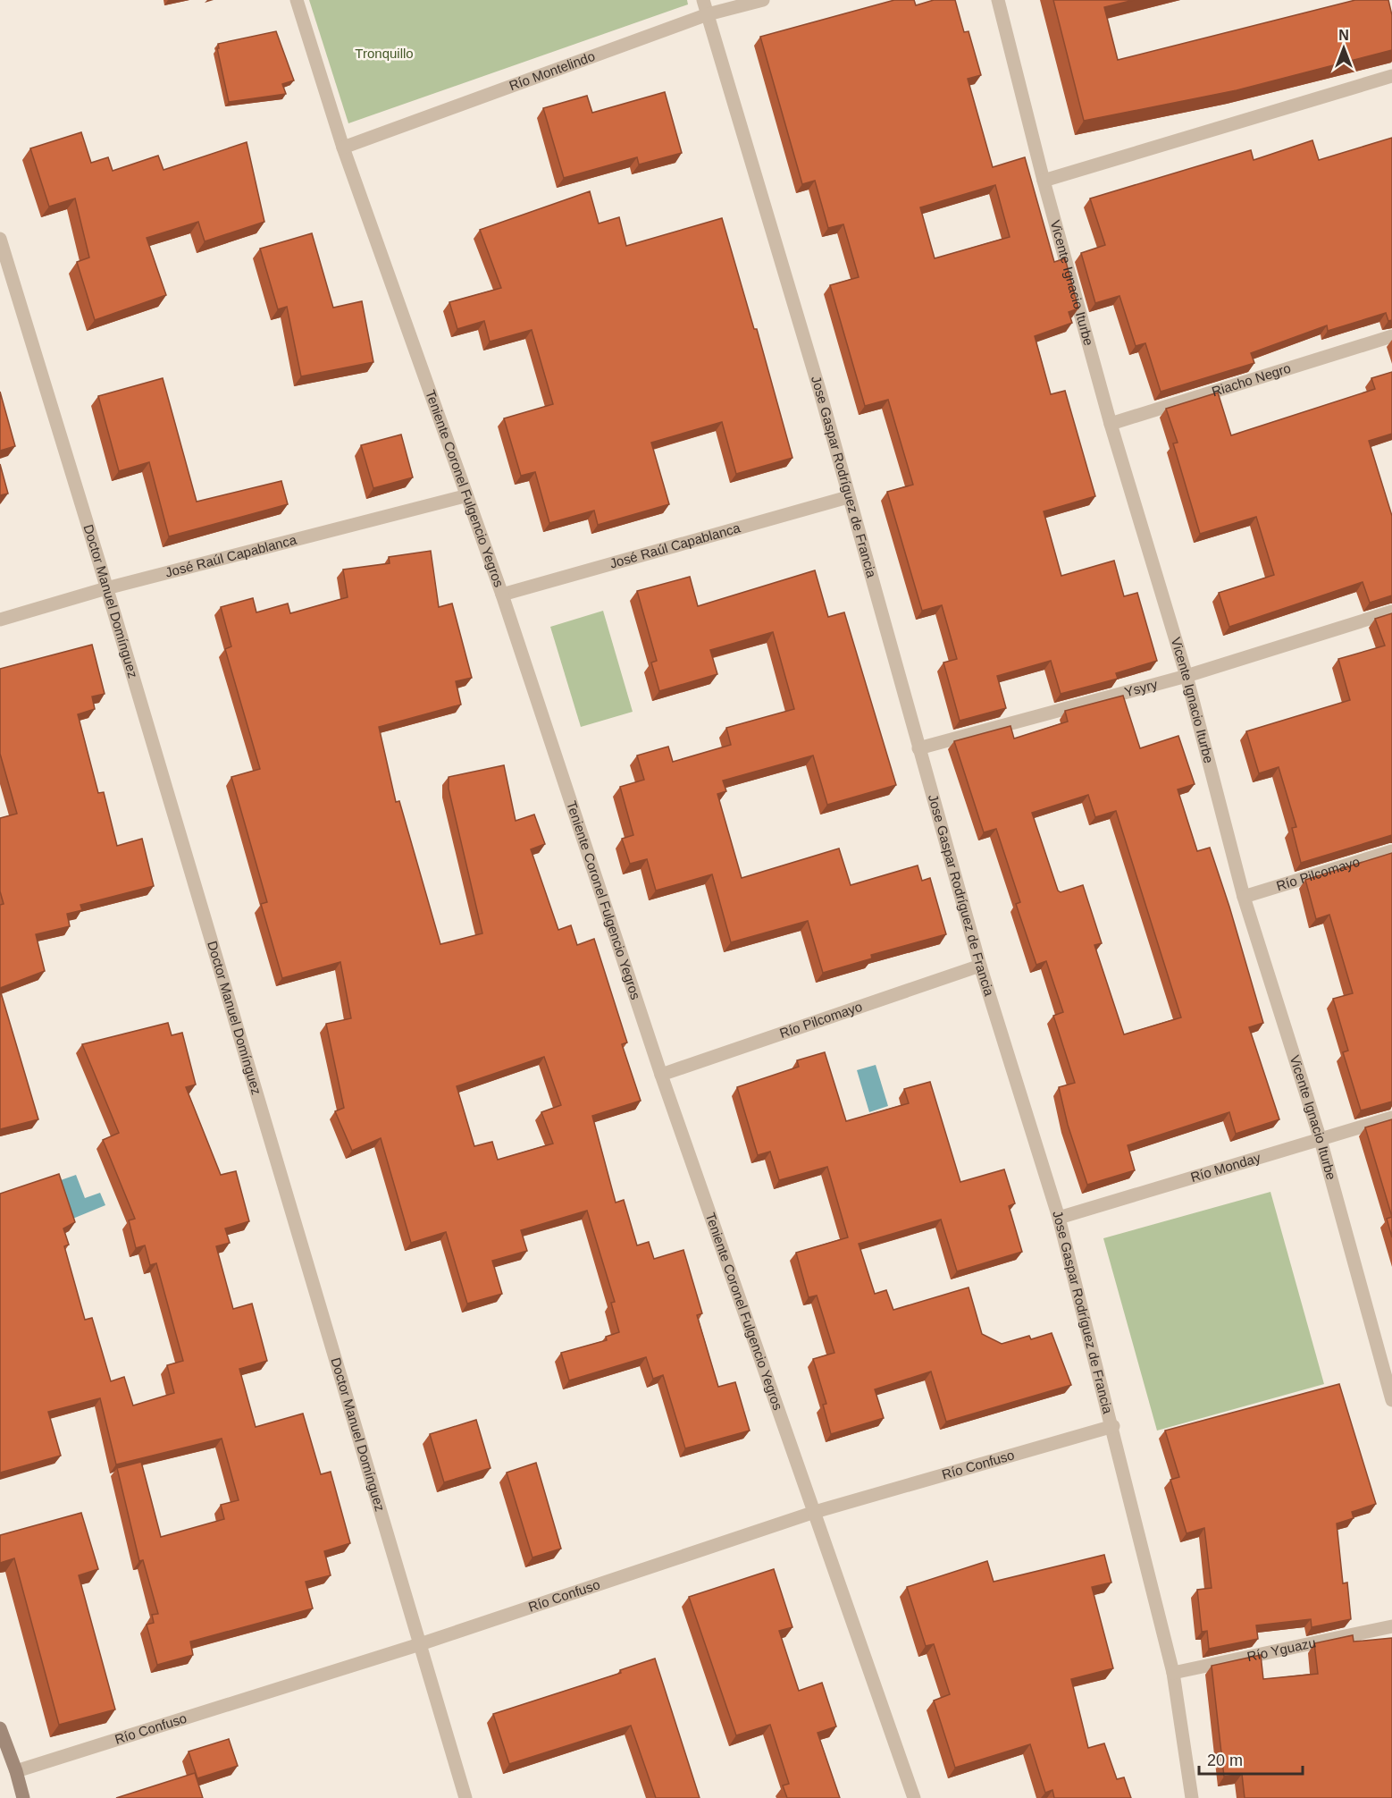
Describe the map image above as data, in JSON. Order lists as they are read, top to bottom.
{
  "streets": {
    "street": [
      "Río Montelindo",
      "Vicente Ignacio Iturbe",
      "Riacho Negro",
      "Jose Gaspar Rodríguez de Francia",
      "Teniente Coronel Fulgencio Yegros",
      "José Raúl Capablanca",
      "Doctor Manuel Domínguez",
      "Ysyry",
      "Río Pilcomayo",
      "Río Monday",
      "Río Confuso",
      "Río Yguazu"
    ]
  },
  "crossings": [
    ["Río Montelindo", "Jose Gaspar Rodríguez de Francia"],
    ["Río Montelindo", "Teniente Coronel Fulgencio Yegros"],
    ["Vicente Ignacio Iturbe", "Riacho Negro"],
    ["Vicente Ignacio Iturbe", "Ysyry"],
    ["Vicente Ignacio Iturbe", "Río Pilcomayo"],
    ["Vicente Ignacio Iturbe", "Río Monday"],
    ["Jose Gaspar Rodríguez de Francia", "José Raúl Capablanca"],
    ["Jose Gaspar Rodríguez de Francia", "Ysyry"],
    ["Jose Gaspar Rodríguez de Francia", "Río Pilcomayo"],
    ["Jose Gaspar Rodríguez de Francia", "Río Monday"],
    ["Jose Gaspar Rodríguez de Francia", "Río Confuso"],
    ["Jose Gaspar Rodríguez de Francia", "Río Yguazu"],
    ["Teniente Coronel Fulgencio Yegros", "José Raúl Capablanca"],
    ["Teniente Coronel Fulgencio Yegros", "Río Pilcomayo"],
    ["Teniente Coronel Fulgencio Yegros", "Río Confuso"],
    ["José Raúl Capablanca", "Doctor Manuel Domínguez"],
    ["Doctor Manuel Domínguez", "Río Confuso"]
  ],
  "parks": ["Tronquillo"],
  "scale_bar": "20 m",
  "north": "top"
}
